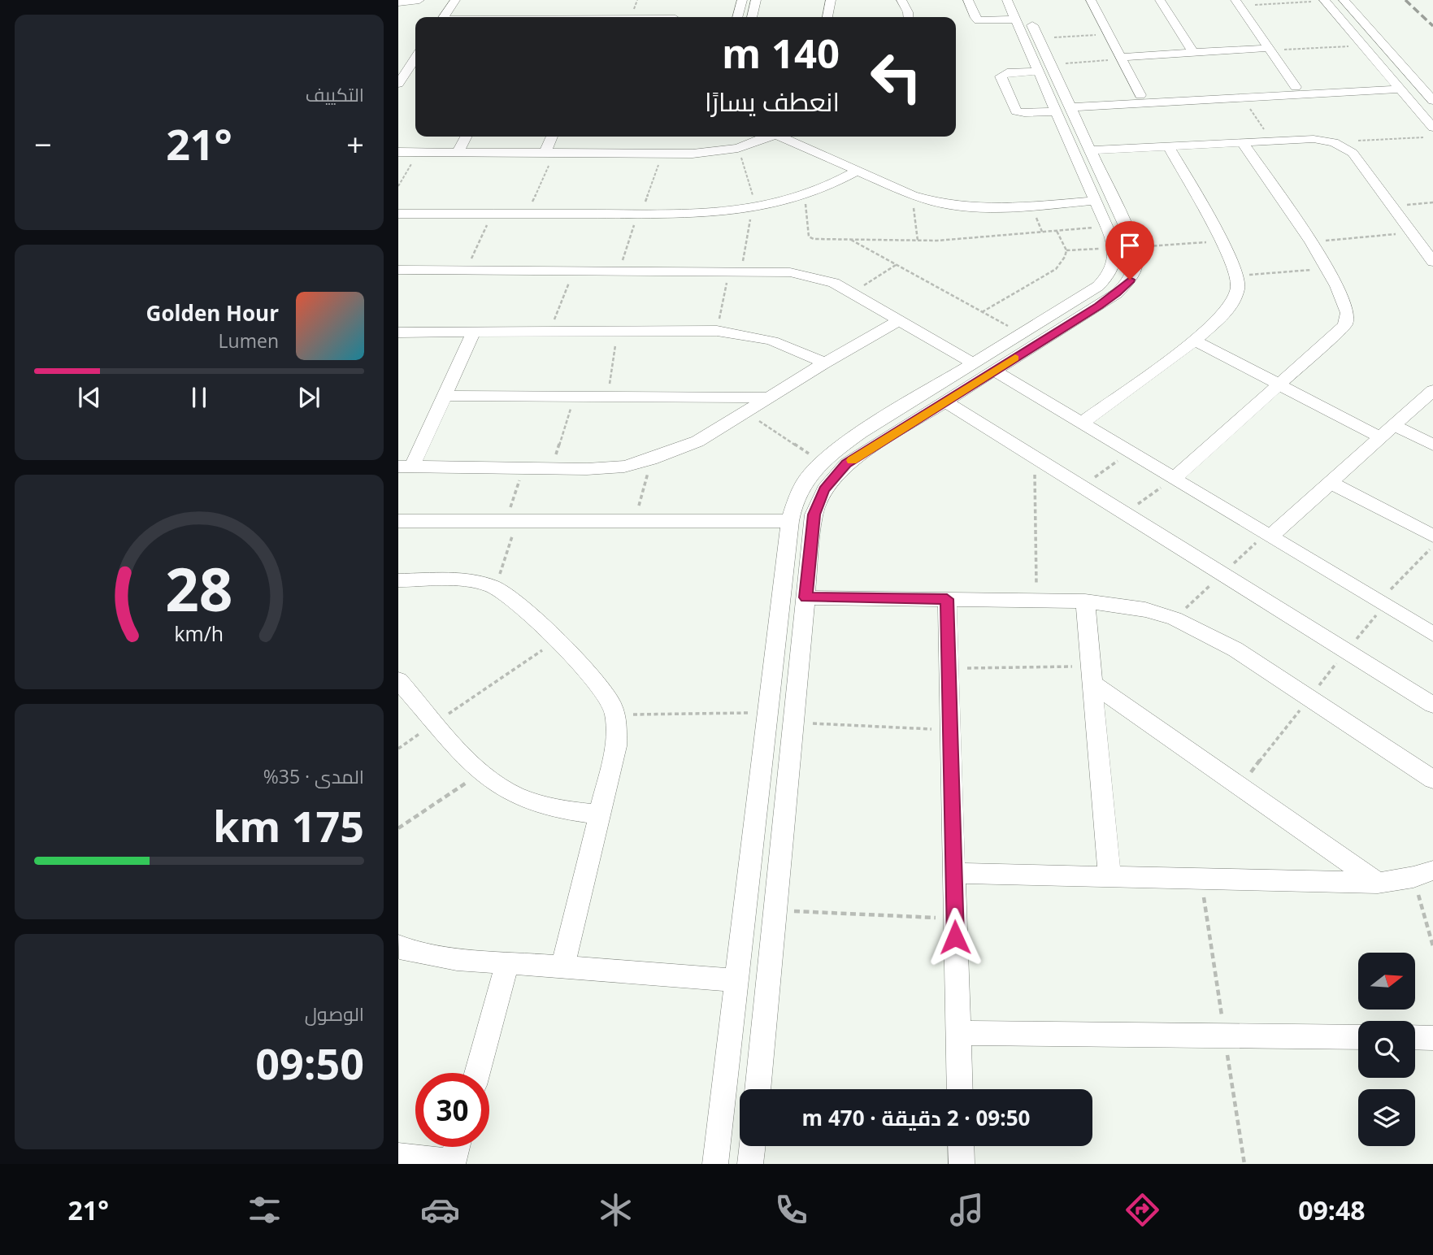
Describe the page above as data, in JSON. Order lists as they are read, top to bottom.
{
  "north": "right",
  "page": {
    "tile": [
      "التكييف",
      ["المدى · 35%", "175 km"],
      ["الوصول", "09:50"]
    ],
    "turn": ["140 m", "انعطف يسارًا"],
    "heat": ["−", "21°", "+"],
    "song": ["Golden Hour", "Lumen"],
    "limit": "30",
    "trip": "09:50 · 2 دقيقة · 470 m",
    "tabs": ["09:48", "21°"],
    "gauge": ["28", "km/h"]
  }
}
